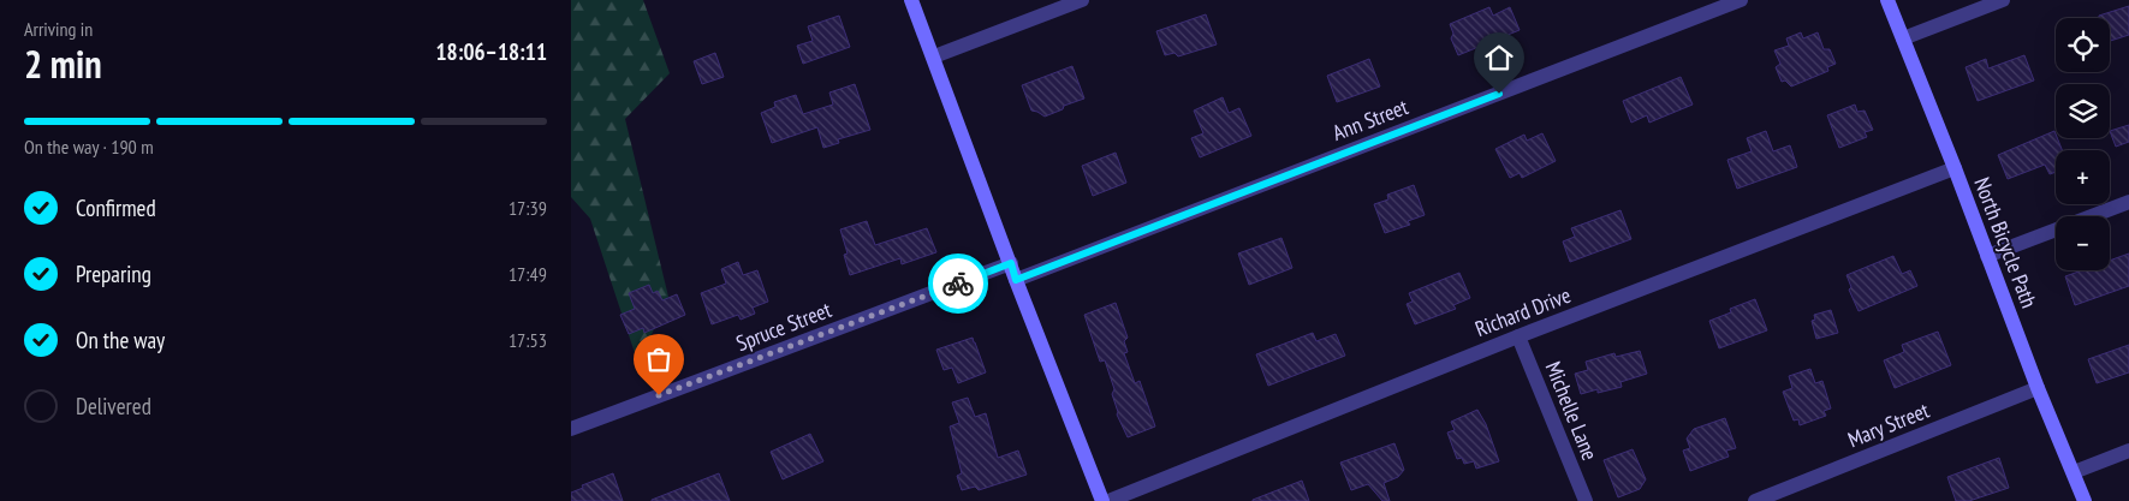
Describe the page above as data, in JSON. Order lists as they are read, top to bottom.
{
  "streets": {
    "street": [
      "Ann Street",
      "North Bicycle Path",
      "Richard Drive",
      "Spruce Street",
      "Michelle Lane",
      "Mary Street"
    ]
  },
  "crossings": [
    ["North Bicycle Path", "Richard Drive"],
    ["North Bicycle Path", "Mary Street"],
    ["Richard Drive", "Michelle Lane"]
  ],
  "page": {
    "heading": ["2 min", "Arriving in", "18:06–18:11"],
    "map_buttons": ["+", "−"],
    "bar": "On the way · 190 m",
    "list": [
      ["Confirmed", "17:39"],
      ["Preparing", "17:49"],
      ["On the way", "17:53"],
      "Delivered"
    ]
  }
}
